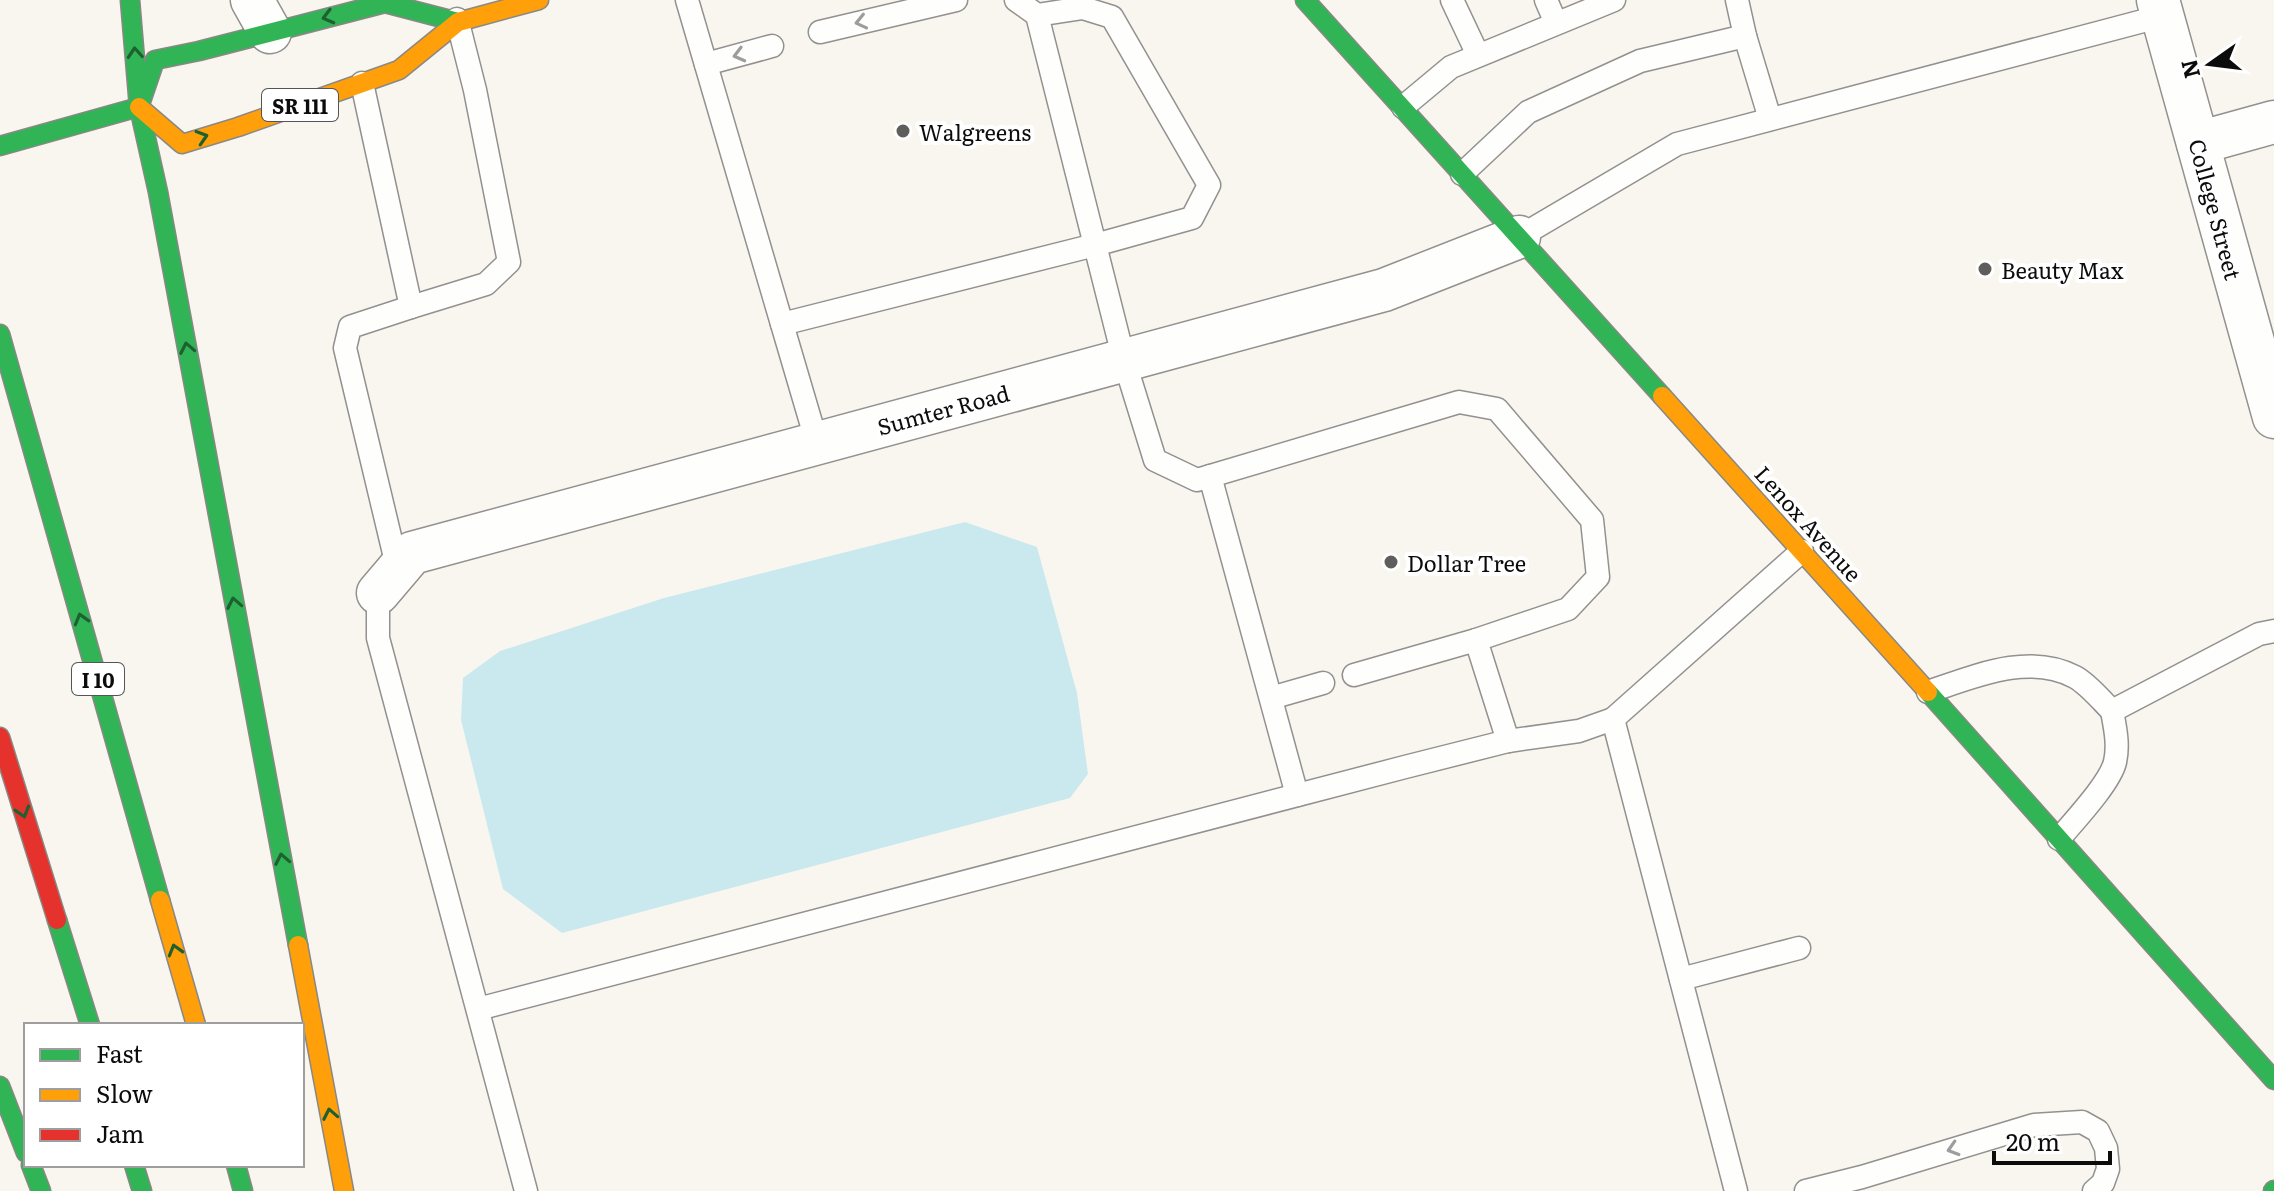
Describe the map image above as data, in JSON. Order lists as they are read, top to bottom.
{
  "streets": {
    "main road": ["SR 111", "Lenox Avenue", "I 10"],
    "street": ["College Street", "Sumter Road"]
  },
  "crossings": [
    ["Sumter Road", "Lenox Avenue"]
  ],
  "places": ["Walgreens", "Beauty Max", "Dollar Tree"],
  "legend": ["Fast", "Slow", "Jam"],
  "scale_bar": "20 m",
  "north": "left"
}
